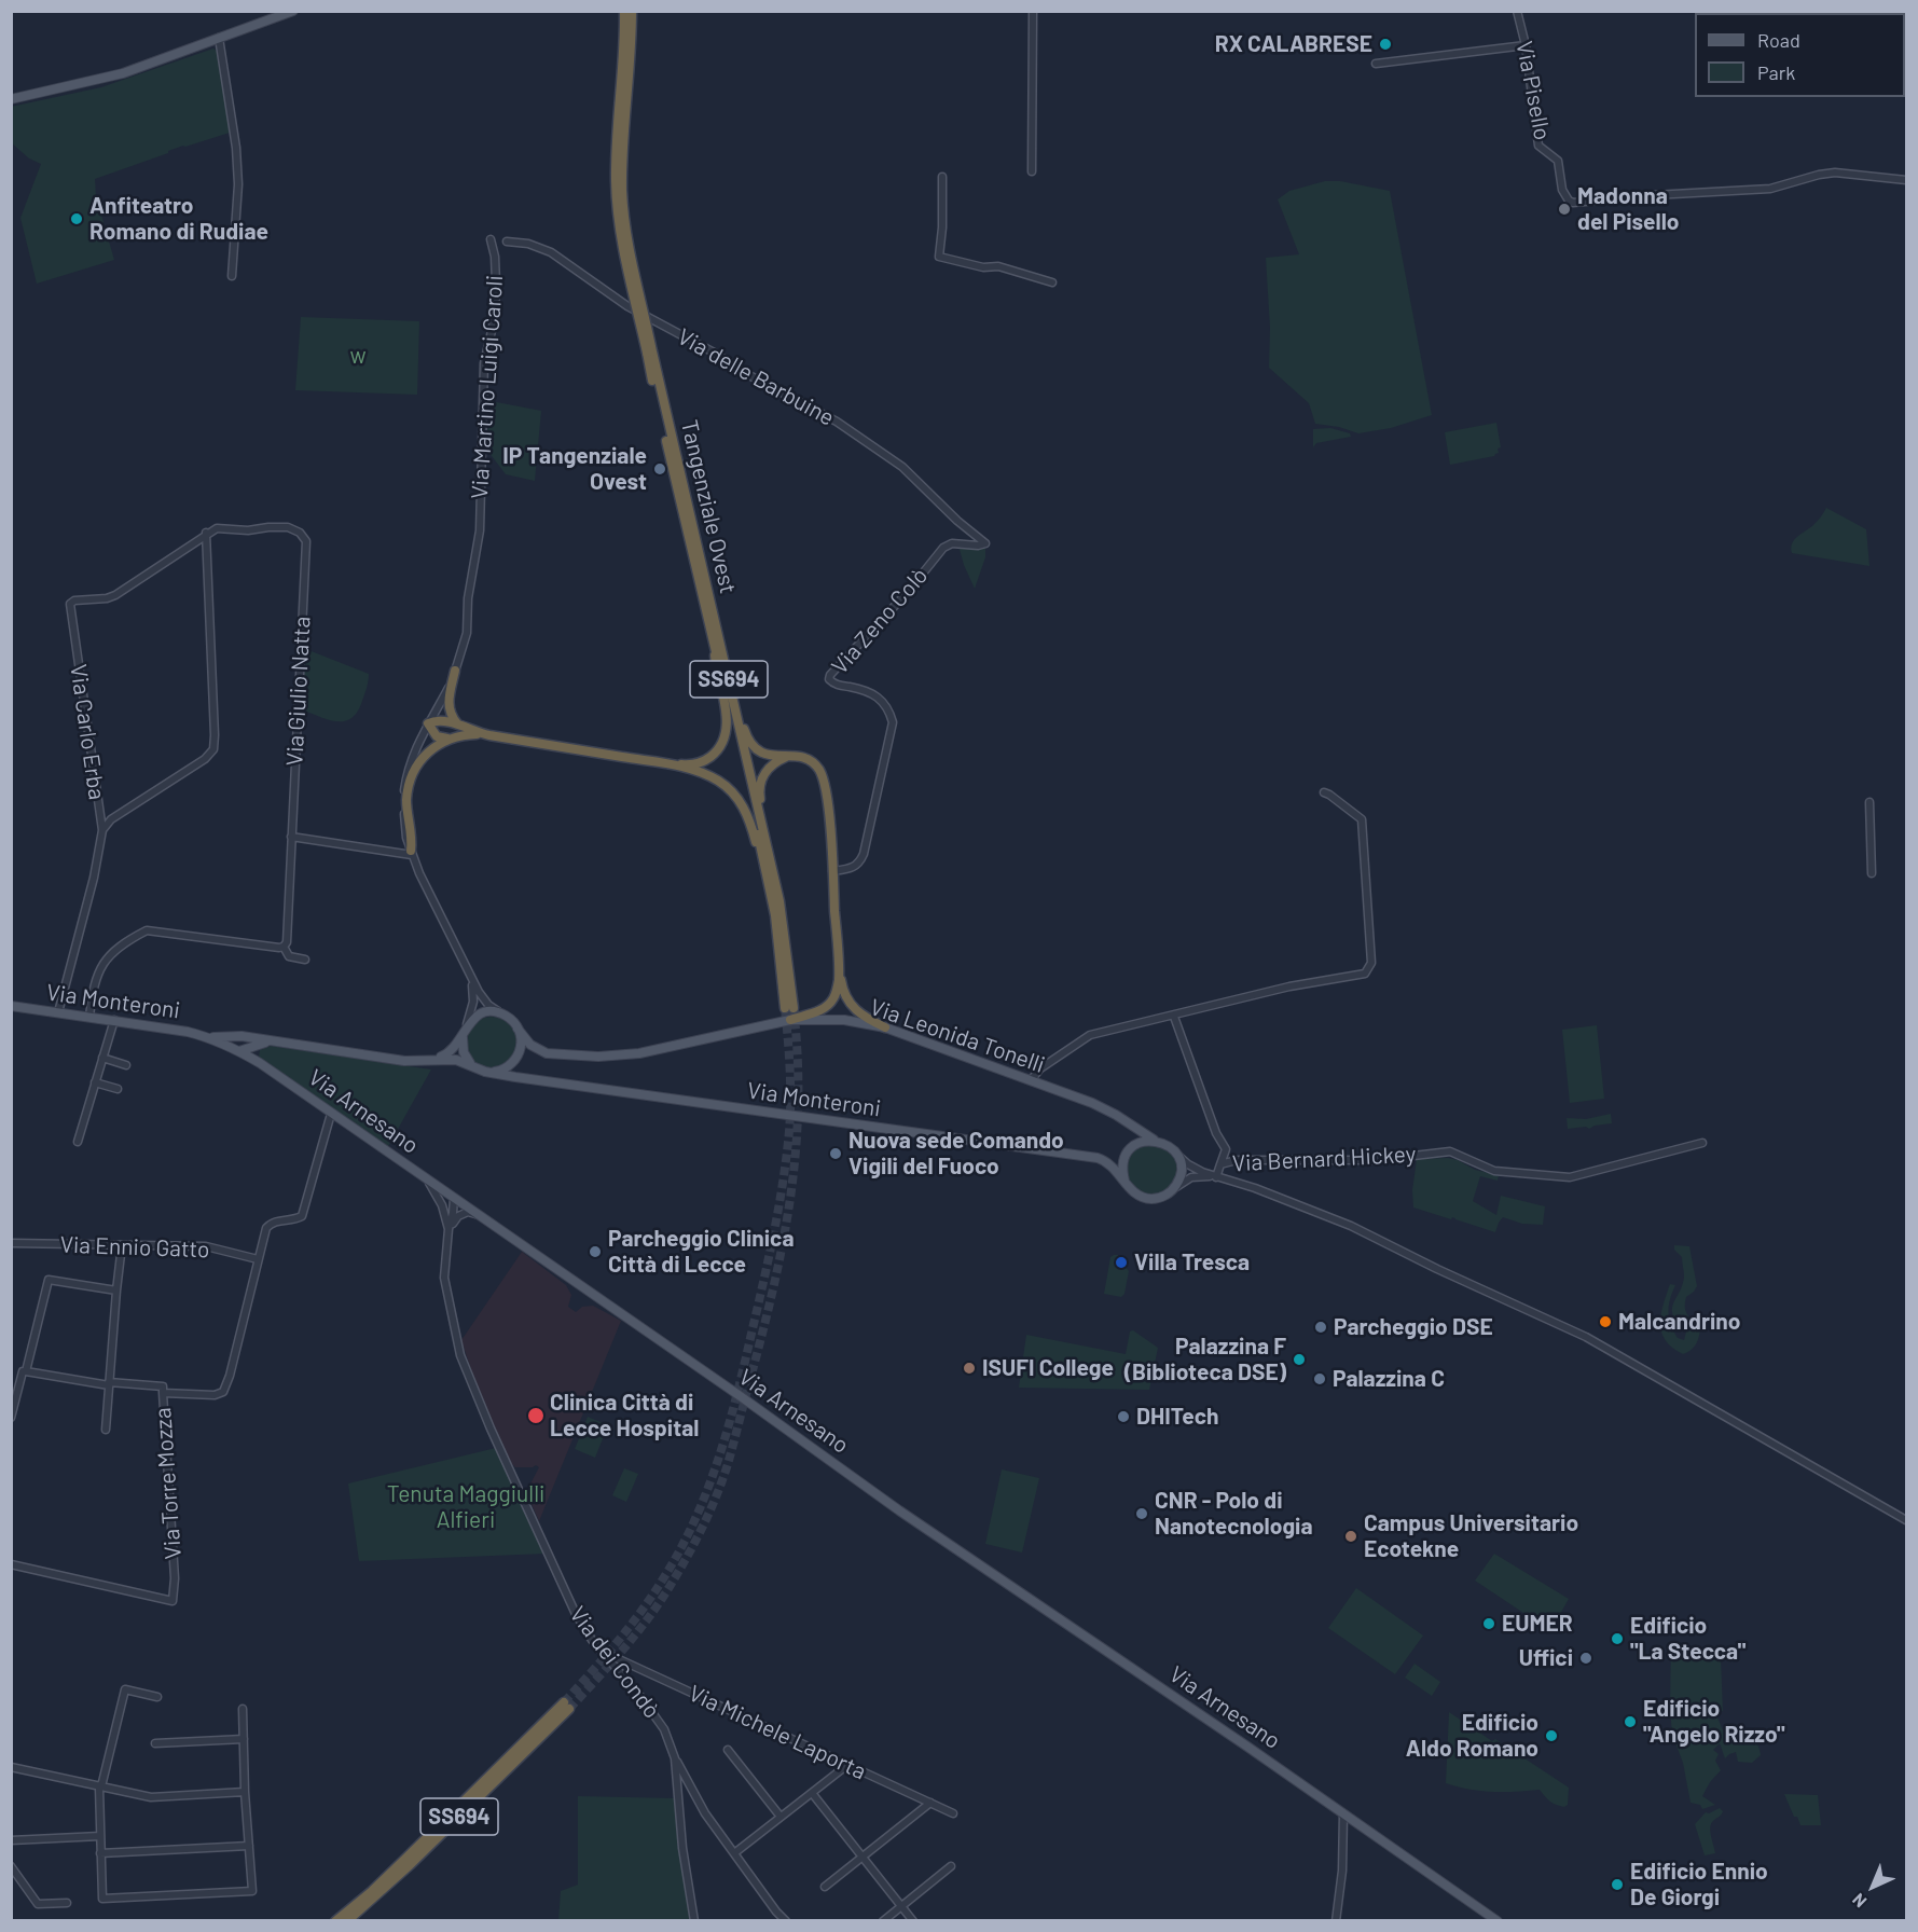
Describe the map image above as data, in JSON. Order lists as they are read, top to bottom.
{
  "streets": {
    "highway": ["Tangenziale Ovest", "SS694"],
    "main road": ["Via Monteroni", "Via Leonida Tonelli", "Via Arnesano"],
    "street": [
      "Via Pisello",
      "Via delle Barbuine",
      "Via Martino Luigi Caroli",
      "Via Zeno Colò",
      "Via Giulio Natta",
      "Via Carlo Erba",
      "Via Bernard Hickey",
      "Via Ennio Gatto",
      "Via Torre Mozza",
      "Via dei Condò",
      "Via Michele Laporta"
    ]
  },
  "crossings": [
    ["Via delle Barbuine", "Via Zeno Colò"],
    ["Via Martino Luigi Caroli", "Via Monteroni"],
    ["Via Martino Luigi Caroli", "Via Leonida Tonelli"],
    ["Via Giulio Natta", "Via Carlo Erba"],
    ["Via Carlo Erba", "Via Monteroni"],
    ["Via Monteroni", "Via Leonida Tonelli"],
    ["Via Monteroni", "Via Arnesano"],
    ["Via Arnesano", "Via Torre Mozza"],
    ["Via Arnesano", "Via dei Condò"],
    ["Via Ennio Gatto", "Via Torre Mozza"],
    ["Via dei Condò", "Via Michele Laporta"]
  ],
  "parks": ["w", "Tenuta Maggiulli Alfieri"],
  "places": [
    "RX CALABRESE",
    "Madonna del Pisello",
    "Anfiteatro Romano di Rudiae",
    "IP Tangenziale Ovest",
    "Nuova sede Comando Vigili del Fuoco",
    "Parcheggio Clinica Città di Lecce",
    "Villa Tresca",
    "Malcandrino",
    "Parcheggio DSE",
    "Palazzina F (Biblioteca DSE)",
    "ISUFI College",
    "Palazzina C",
    "Clinica Città di Lecce Hospital",
    "DHITech",
    "CNR - Polo di Nanotecnologia",
    "Campus Universitario Ecotekne",
    "EUMER",
    "Edificio \"La Stecca\"",
    "Uffici",
    "Edificio \"Angelo Rizzo\"",
    "Edificio Aldo Romano",
    "Edificio Ennio De Giorgi"
  ],
  "legend": ["Road", "Park"],
  "north": "bottom left"
}
